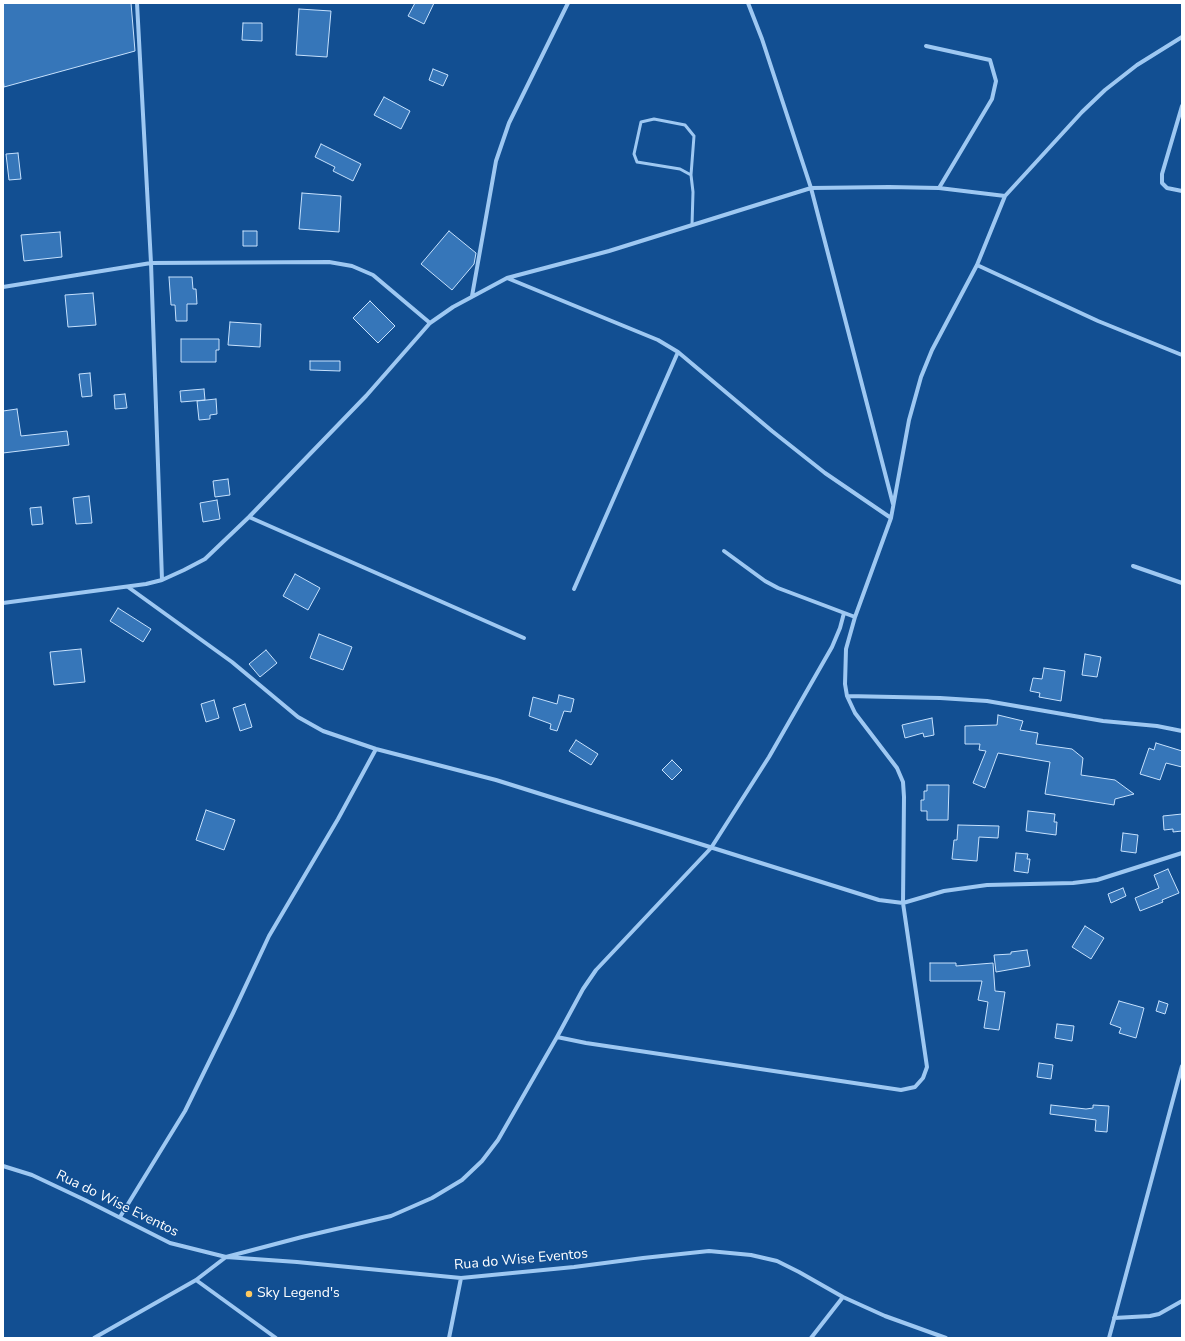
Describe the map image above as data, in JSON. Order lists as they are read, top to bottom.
{
  "streets": {
    "street": ["Rua do Wise Eventos"]
  },
  "places": ["Sky Legend's"]
}
